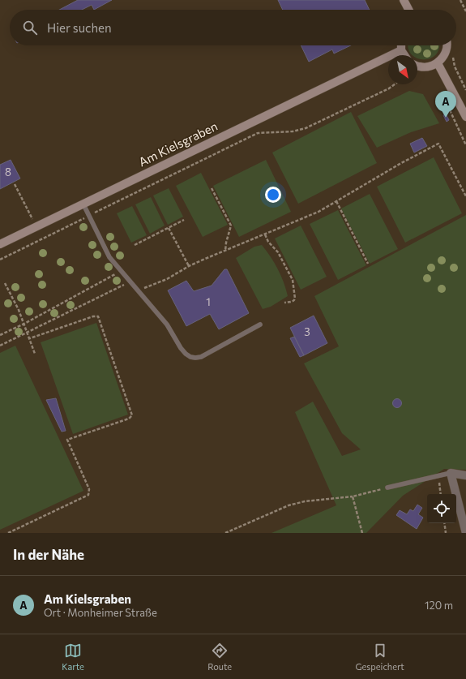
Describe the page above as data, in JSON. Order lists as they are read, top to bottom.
{
  "streets": {
    "street": ["Am Kielsgraben"]
  },
  "house_numbers": ["8", "1", "3"],
  "north": "bottom right",
  "page": {
    "search": "Hier suchen",
    "pins": "A",
    "heading": "In der Nähe",
    "list": [
      {
        "mark": "A",
        "name": "Am Kielsgraben",
        "note": "Ort · Monheimer Straße",
        "value": "120 m"
      }
    ],
    "nav": ["Karte", "Route", "Gespeichert"]
  }
}
